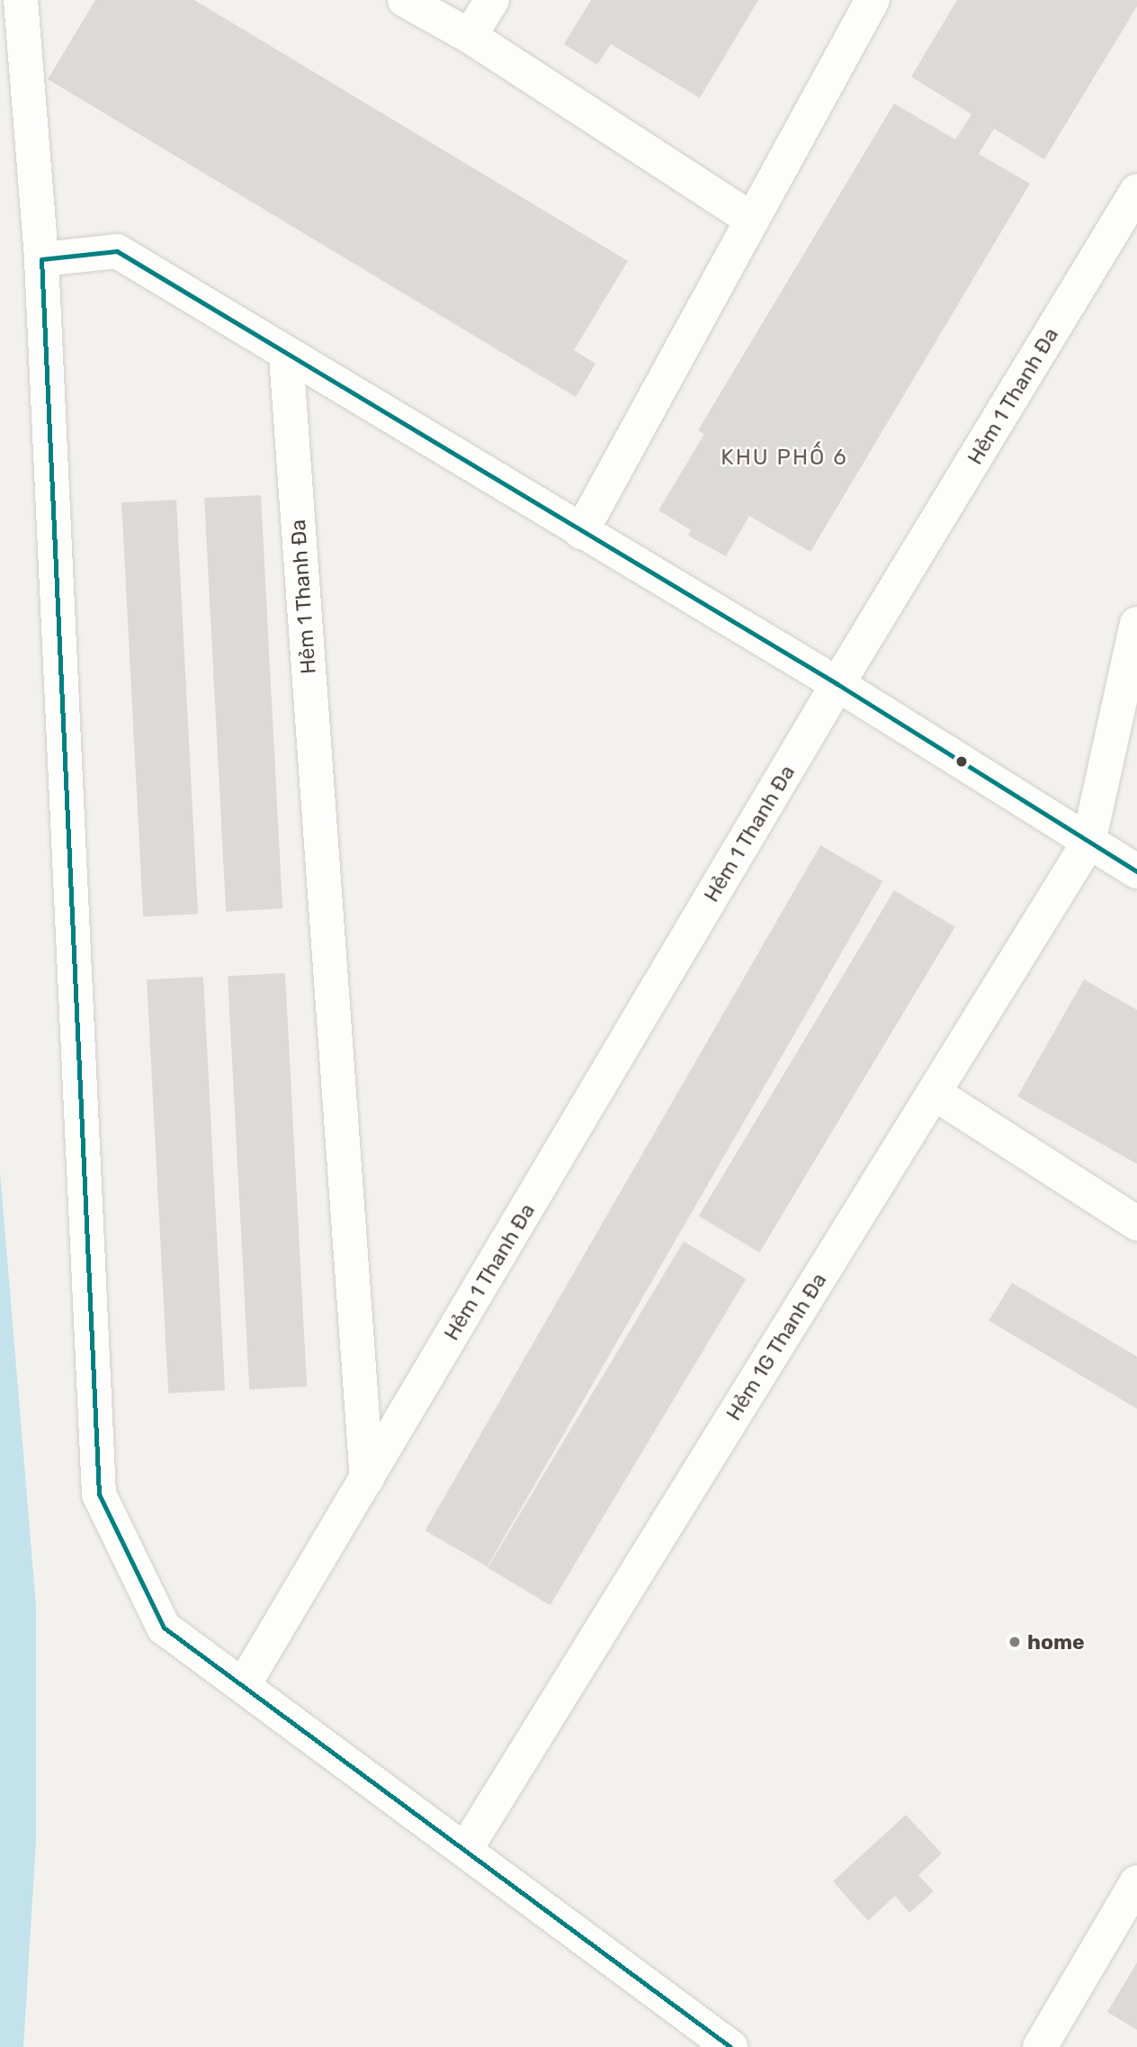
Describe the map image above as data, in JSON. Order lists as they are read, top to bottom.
{
  "streets": {
    "street": ["Hẻm 1 Thanh Đa", "Hẻm 1G Thanh Đa"]
  },
  "districts": ["KHU PHỐ 6"],
  "places": ["home"]
}
